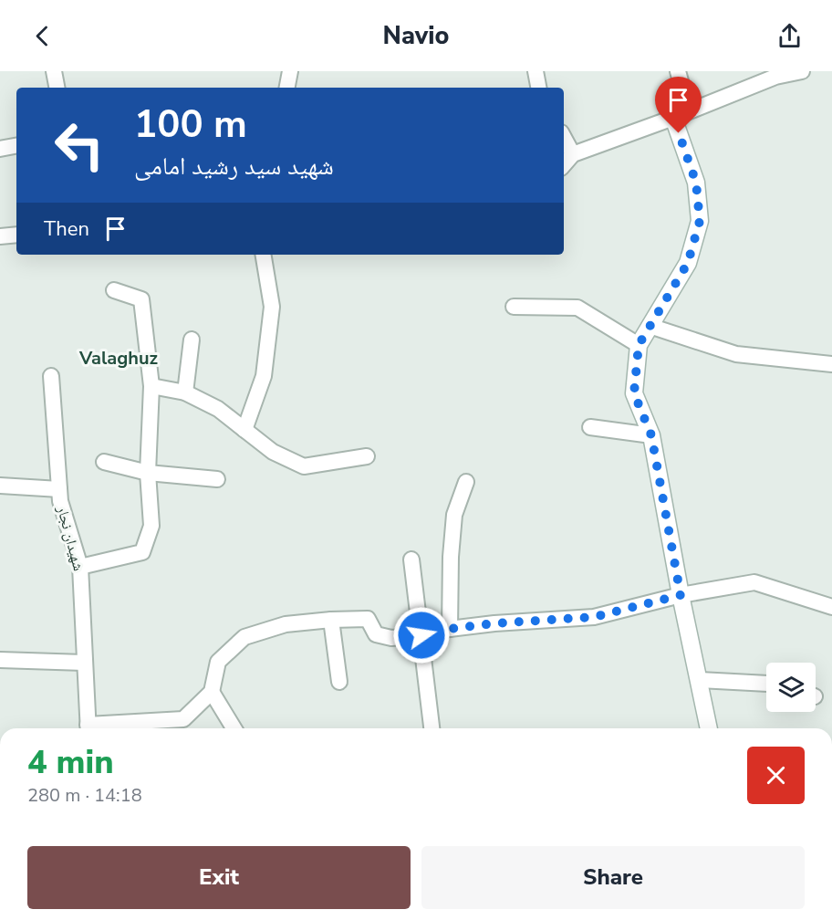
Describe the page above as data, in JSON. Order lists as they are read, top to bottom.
{
  "streets": {
    "street": ["شهیدان نجار"]
  },
  "districts": ["Valaghuz"],
  "page": {
    "header": "Navio",
    "turn": ["100 m", "شهید سید رشید امامی"],
    "then": "Then",
    "heading": ["4 min", "280 m · 14:18"],
    "buttons": ["Exit", "Share"]
  }
}
